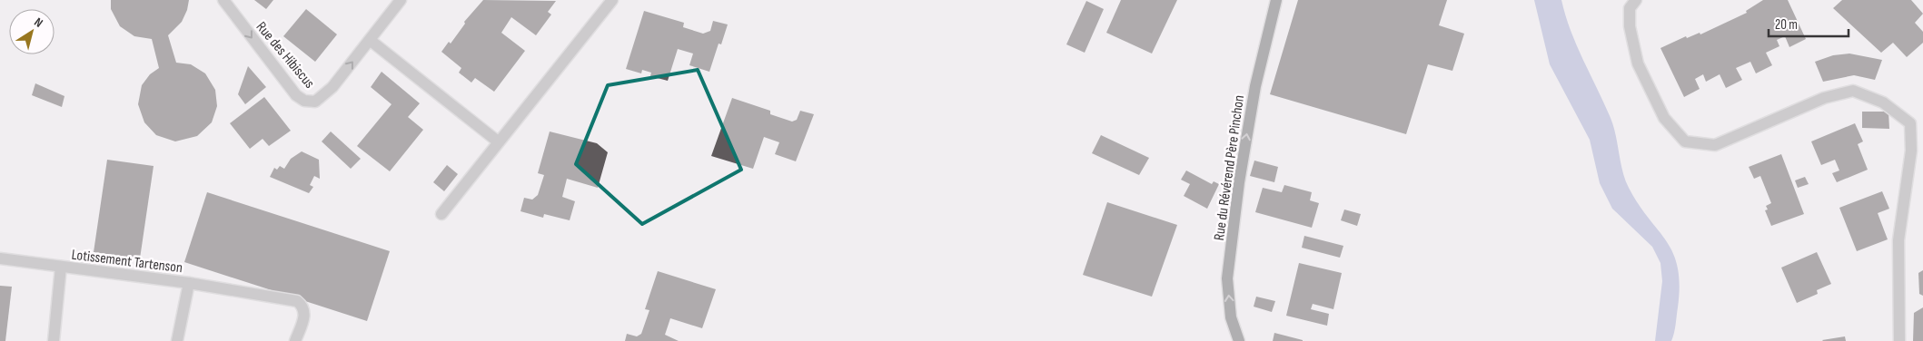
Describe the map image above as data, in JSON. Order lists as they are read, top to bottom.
{
  "streets": {
    "main road": ["Rue du Révérend Père Pinchon"],
    "street": ["Rue des Hibiscus", "Lotissement Tartenson"]
  },
  "one_way": ["Rue du Révérend Père Pinchon"],
  "scale_bar": "20 m",
  "north": "top right"
}
